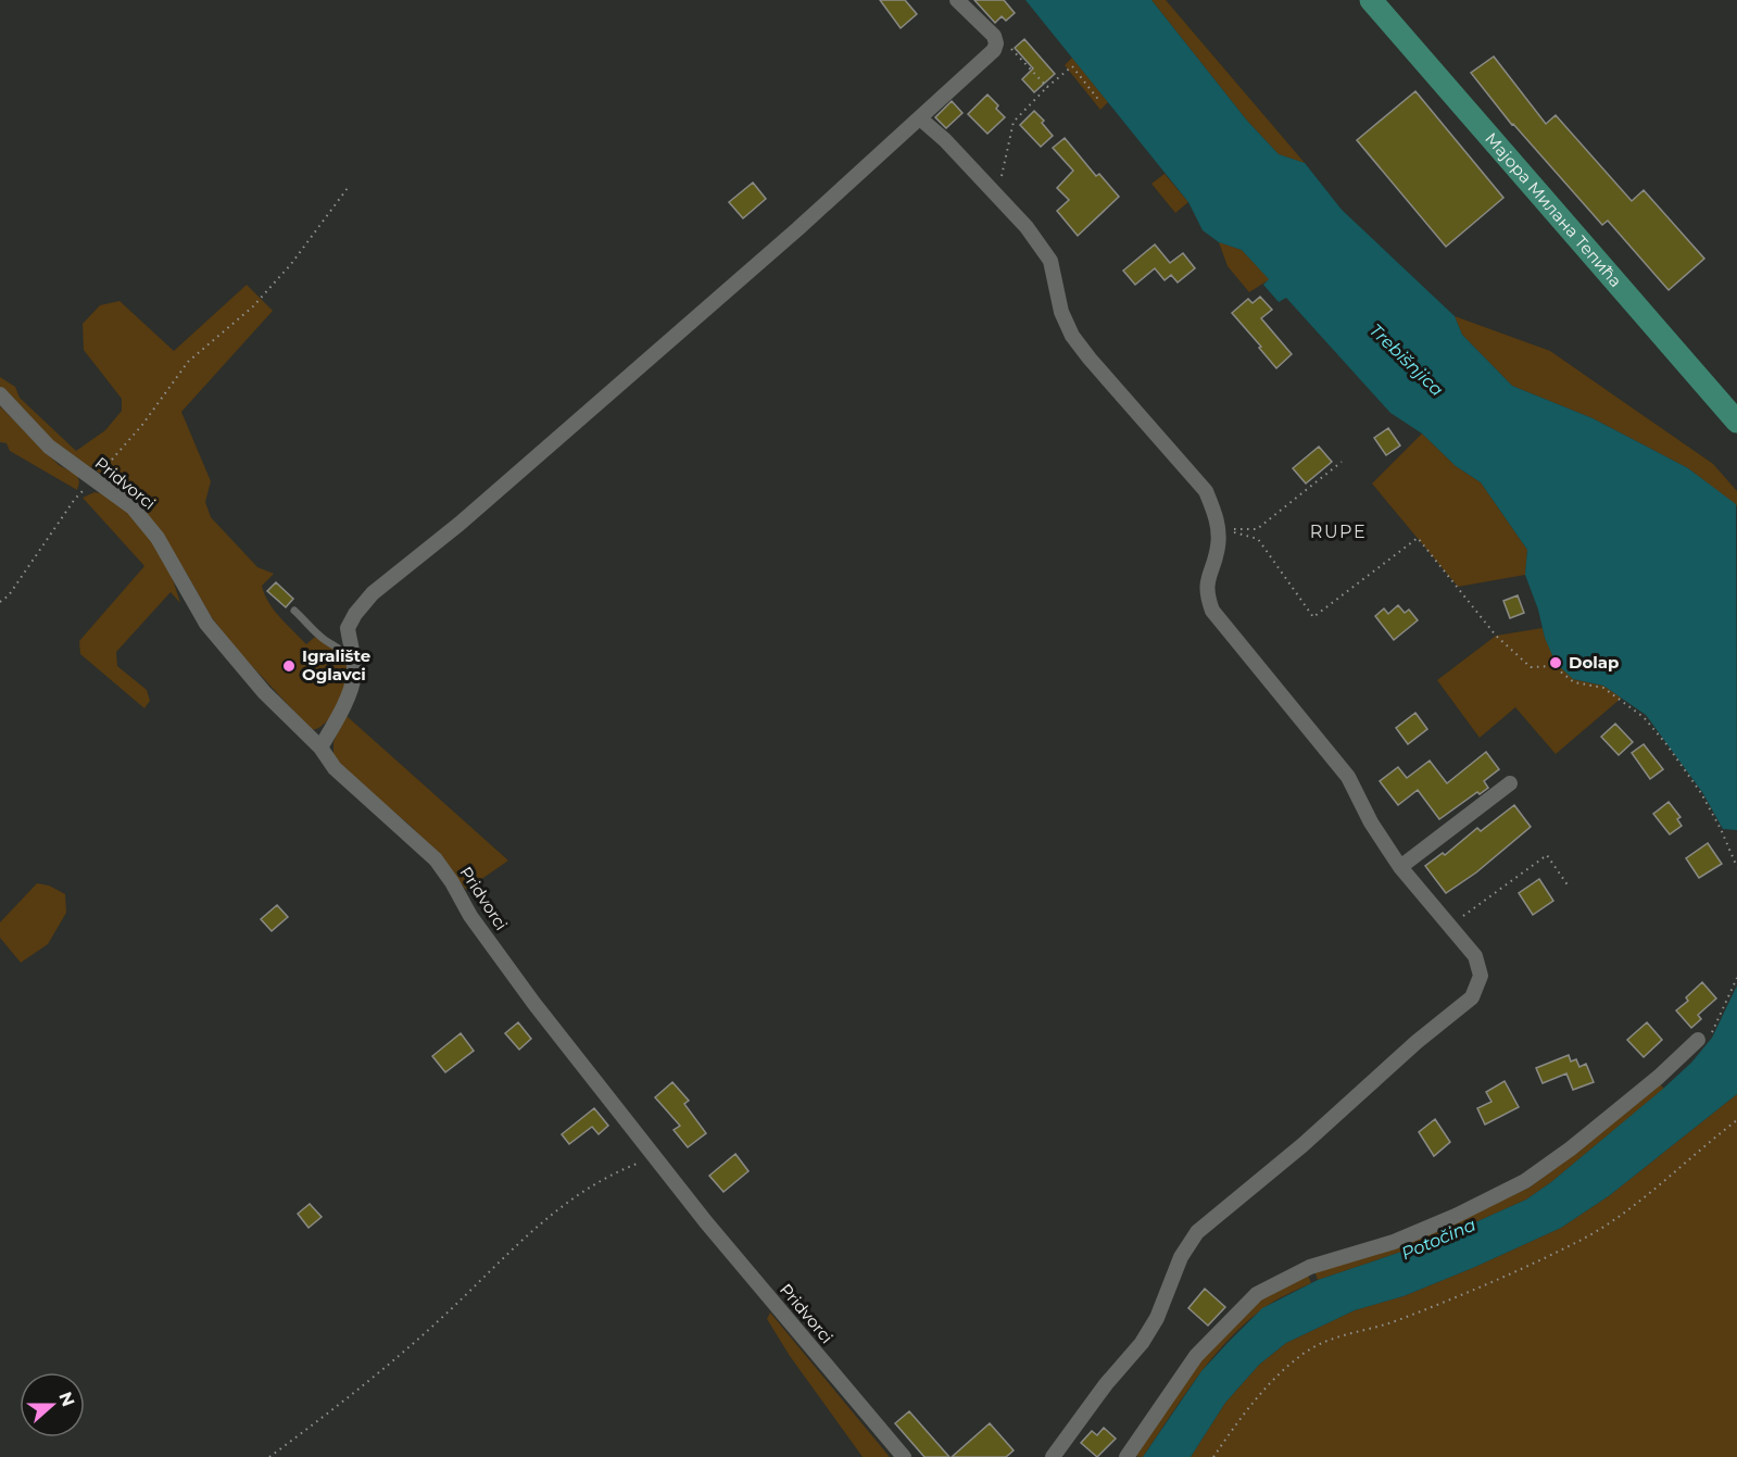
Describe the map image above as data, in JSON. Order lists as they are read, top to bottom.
{
  "streets": {
    "main road": ["Мајора Милана Тепића"],
    "street": ["Pridvorci"]
  },
  "districts": ["RUPE"],
  "water": ["Trebišnjica", "Potočina"],
  "places": ["Dolap", "Igralište Oglavci"],
  "north": "right"
}
